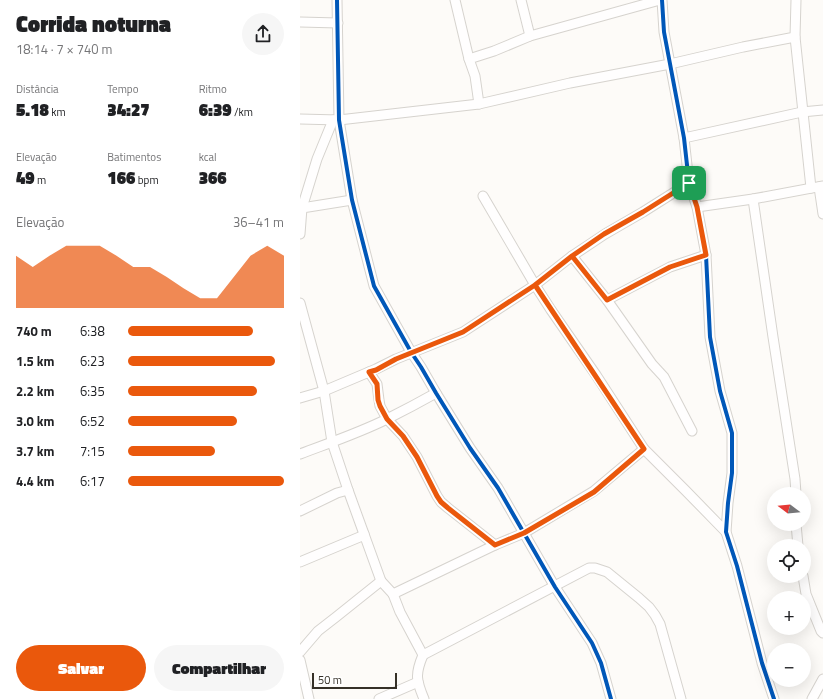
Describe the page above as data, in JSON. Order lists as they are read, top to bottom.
{
  "scale_bar": "50 m",
  "north": "left",
  "page": {
    "heading": ["Corrida noturna", "18:14 · 7 × 740 m"],
    "stats": [
      ["Distância", "5.18 km"],
      ["Tempo", "34:27"],
      ["Ritmo", "6:39 /km"],
      ["Elevação", "49 m"],
      ["Batimentos", "166 bpm"],
      ["kcal", "366"]
    ],
    "chart": ["Elevação", "36–41 m"],
    "list": [
      {
        "name": "740 m",
        "note": "6:38"
      },
      {
        "name": "1.5 km",
        "note": "6:23"
      },
      {
        "name": "2.2 km",
        "note": "6:35"
      },
      {
        "name": "3.0 km",
        "note": "6:52"
      },
      {
        "name": "3.7 km",
        "note": "7:15"
      },
      {
        "name": "4.4 km",
        "note": "6:17"
      }
    ],
    "map_buttons": ["+", "−"],
    "buttons": ["Salvar", "Compartilhar"],
    "scale": "50 m"
  }
}
